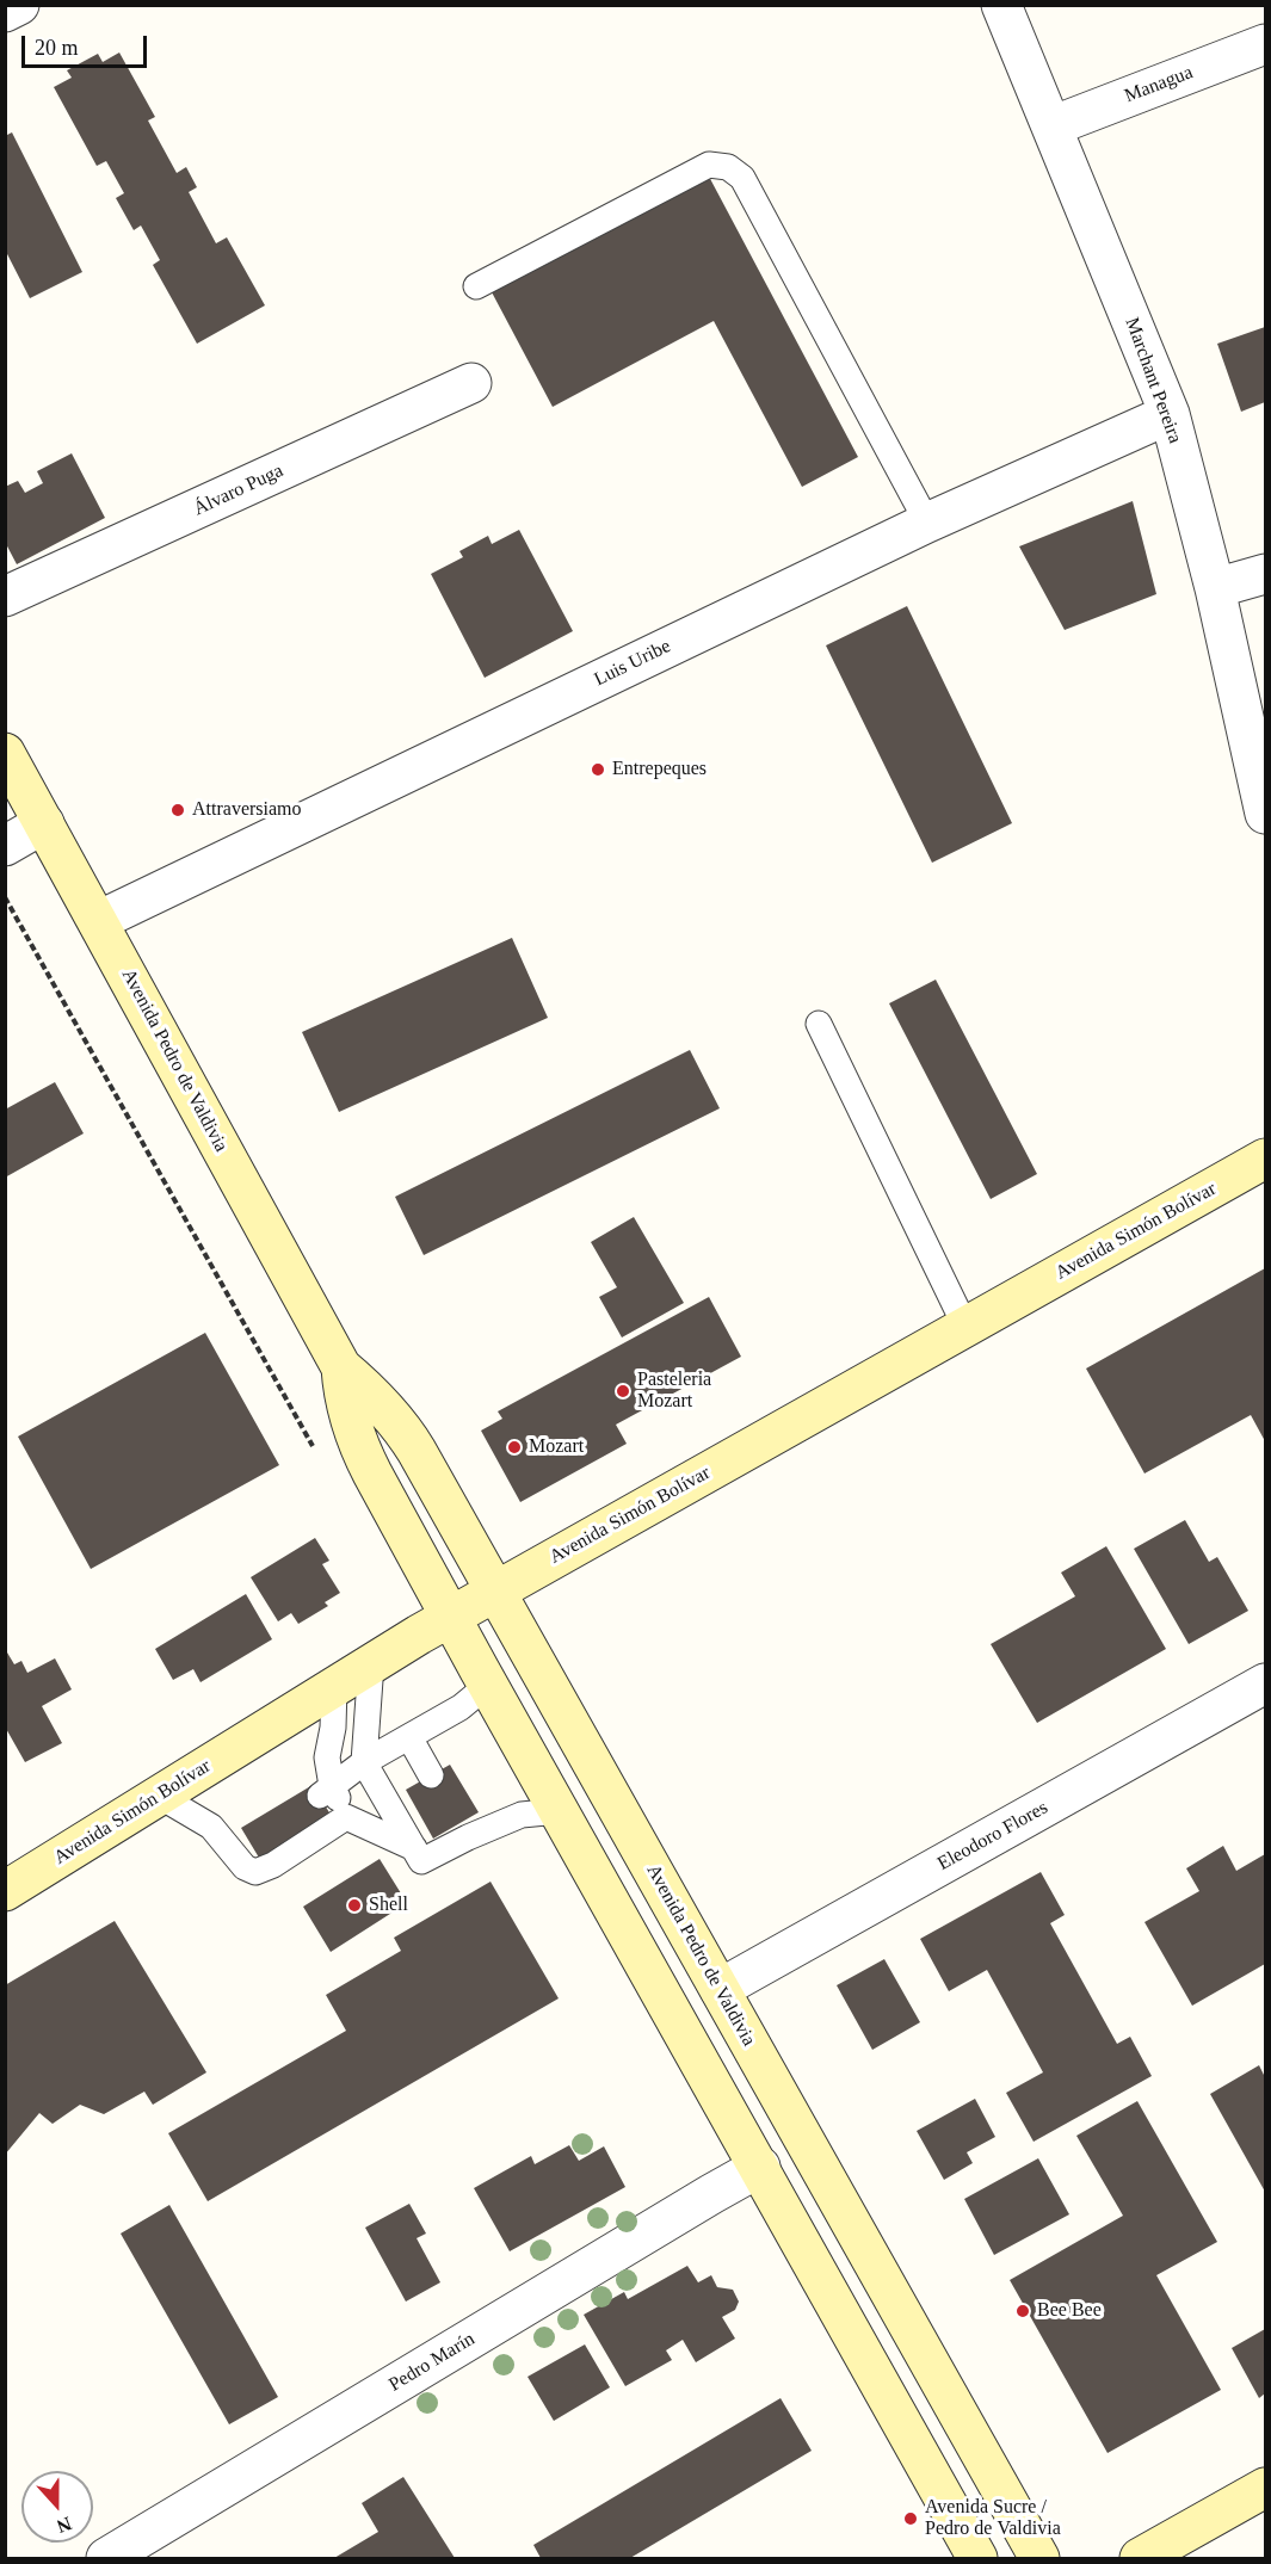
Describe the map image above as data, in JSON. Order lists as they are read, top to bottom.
{
  "streets": {
    "main road": ["Avenida Pedro de Valdivia", "Avenida Simón Bolívar"],
    "street": [
      "Managua",
      "Marchant Pereira",
      "Álvaro Puga",
      "Luis Uribe",
      "Eleodoro Flores",
      "Pedro Marín"
    ]
  },
  "crossings": [
    ["Managua", "Marchant Pereira"],
    ["Marchant Pereira", "Luis Uribe"],
    ["Luis Uribe", "Avenida Pedro de Valdivia"],
    ["Avenida Pedro de Valdivia", "Avenida Simón Bolívar"],
    ["Avenida Pedro de Valdivia", "Eleodoro Flores"],
    ["Avenida Pedro de Valdivia", "Pedro Marín"]
  ],
  "places": [
    "Entrepeques",
    "Attraversiamo",
    "Pasteleria Mozart",
    "Mozart",
    "Shell",
    "Bee Bee",
    "Avenida Sucre / Pedro de Valdivia"
  ],
  "scale_bar": "20 m",
  "north": "bottom"
}
